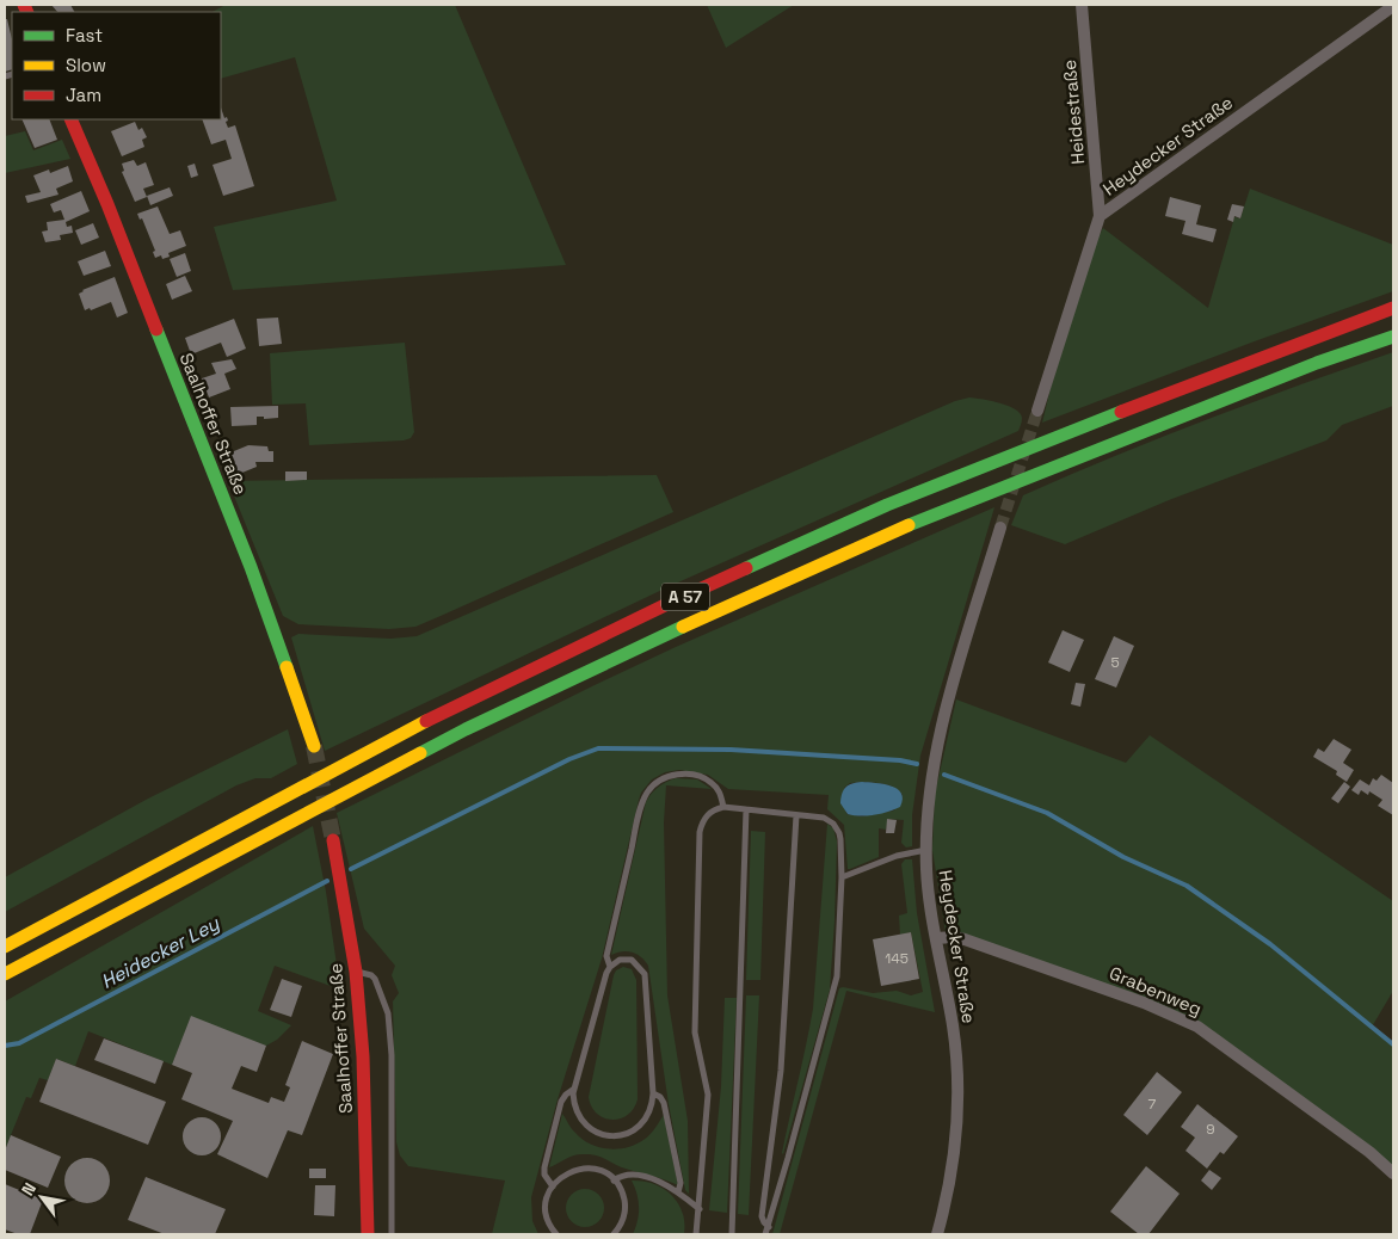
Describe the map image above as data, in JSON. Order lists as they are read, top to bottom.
{
  "streets": {
    "main road": ["Saalhoffer Straße", "A 57"],
    "street": ["Heidestraße", "Heydecker Straße", "Grabenweg"]
  },
  "crossings": [
    ["Heidestraße", "Heydecker Straße"],
    ["Heydecker Straße", "Grabenweg"]
  ],
  "water": ["Heidecker Ley"],
  "house_numbers": [
    "5",
    "145",
    "7",
    "9"
  ],
  "legend": ["Fast", "Slow", "Jam"],
  "north": "top left"
}
